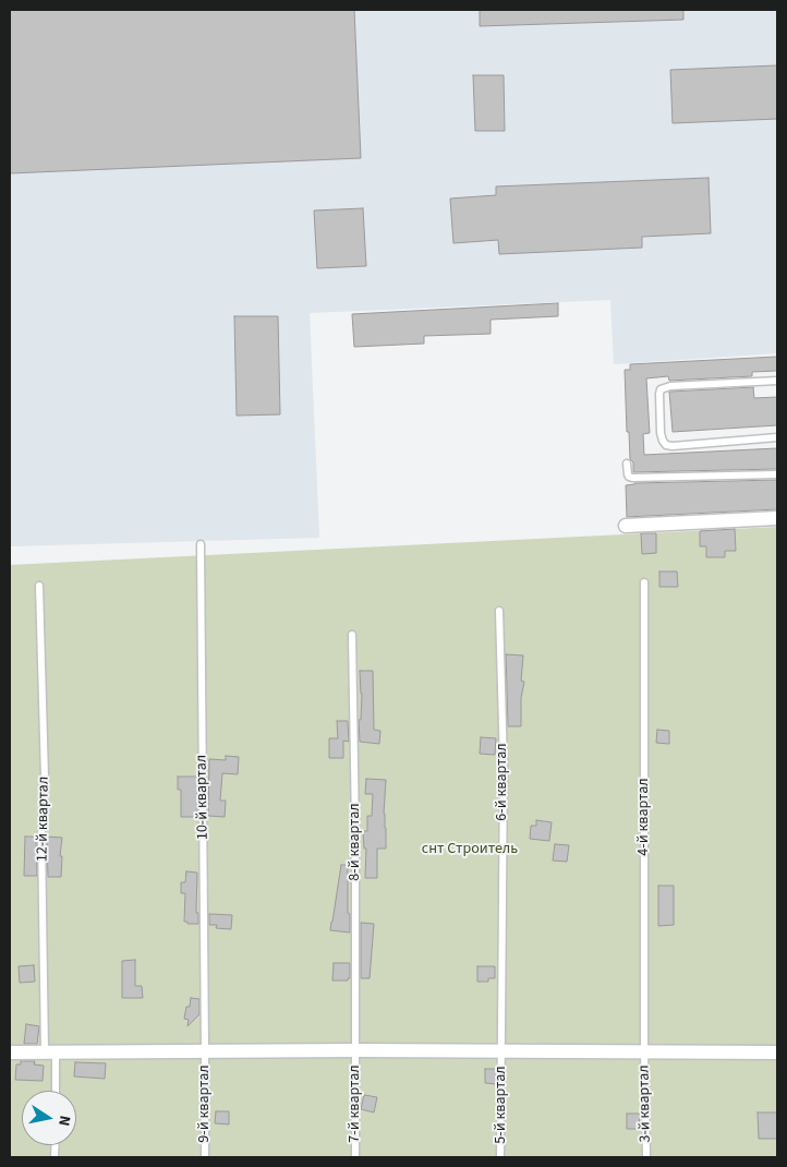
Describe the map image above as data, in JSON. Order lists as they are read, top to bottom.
{
  "streets": {
    "lane": [
      "6-й квартал",
      "10-й квартал",
      "4-й квартал",
      "12-й квартал",
      "8-й квартал",
      "9-й квартал",
      "7-й квартал",
      "3-й квартал",
      "5-й квартал"
    ]
  },
  "crossings": [
    ["6-й квартал", "5-й квартал"],
    ["10-й квартал", "9-й квартал"],
    ["4-й квартал", "3-й квартал"],
    ["8-й квартал", "7-й квартал"]
  ],
  "parks": ["снт Строитель"],
  "north": "right"
}
